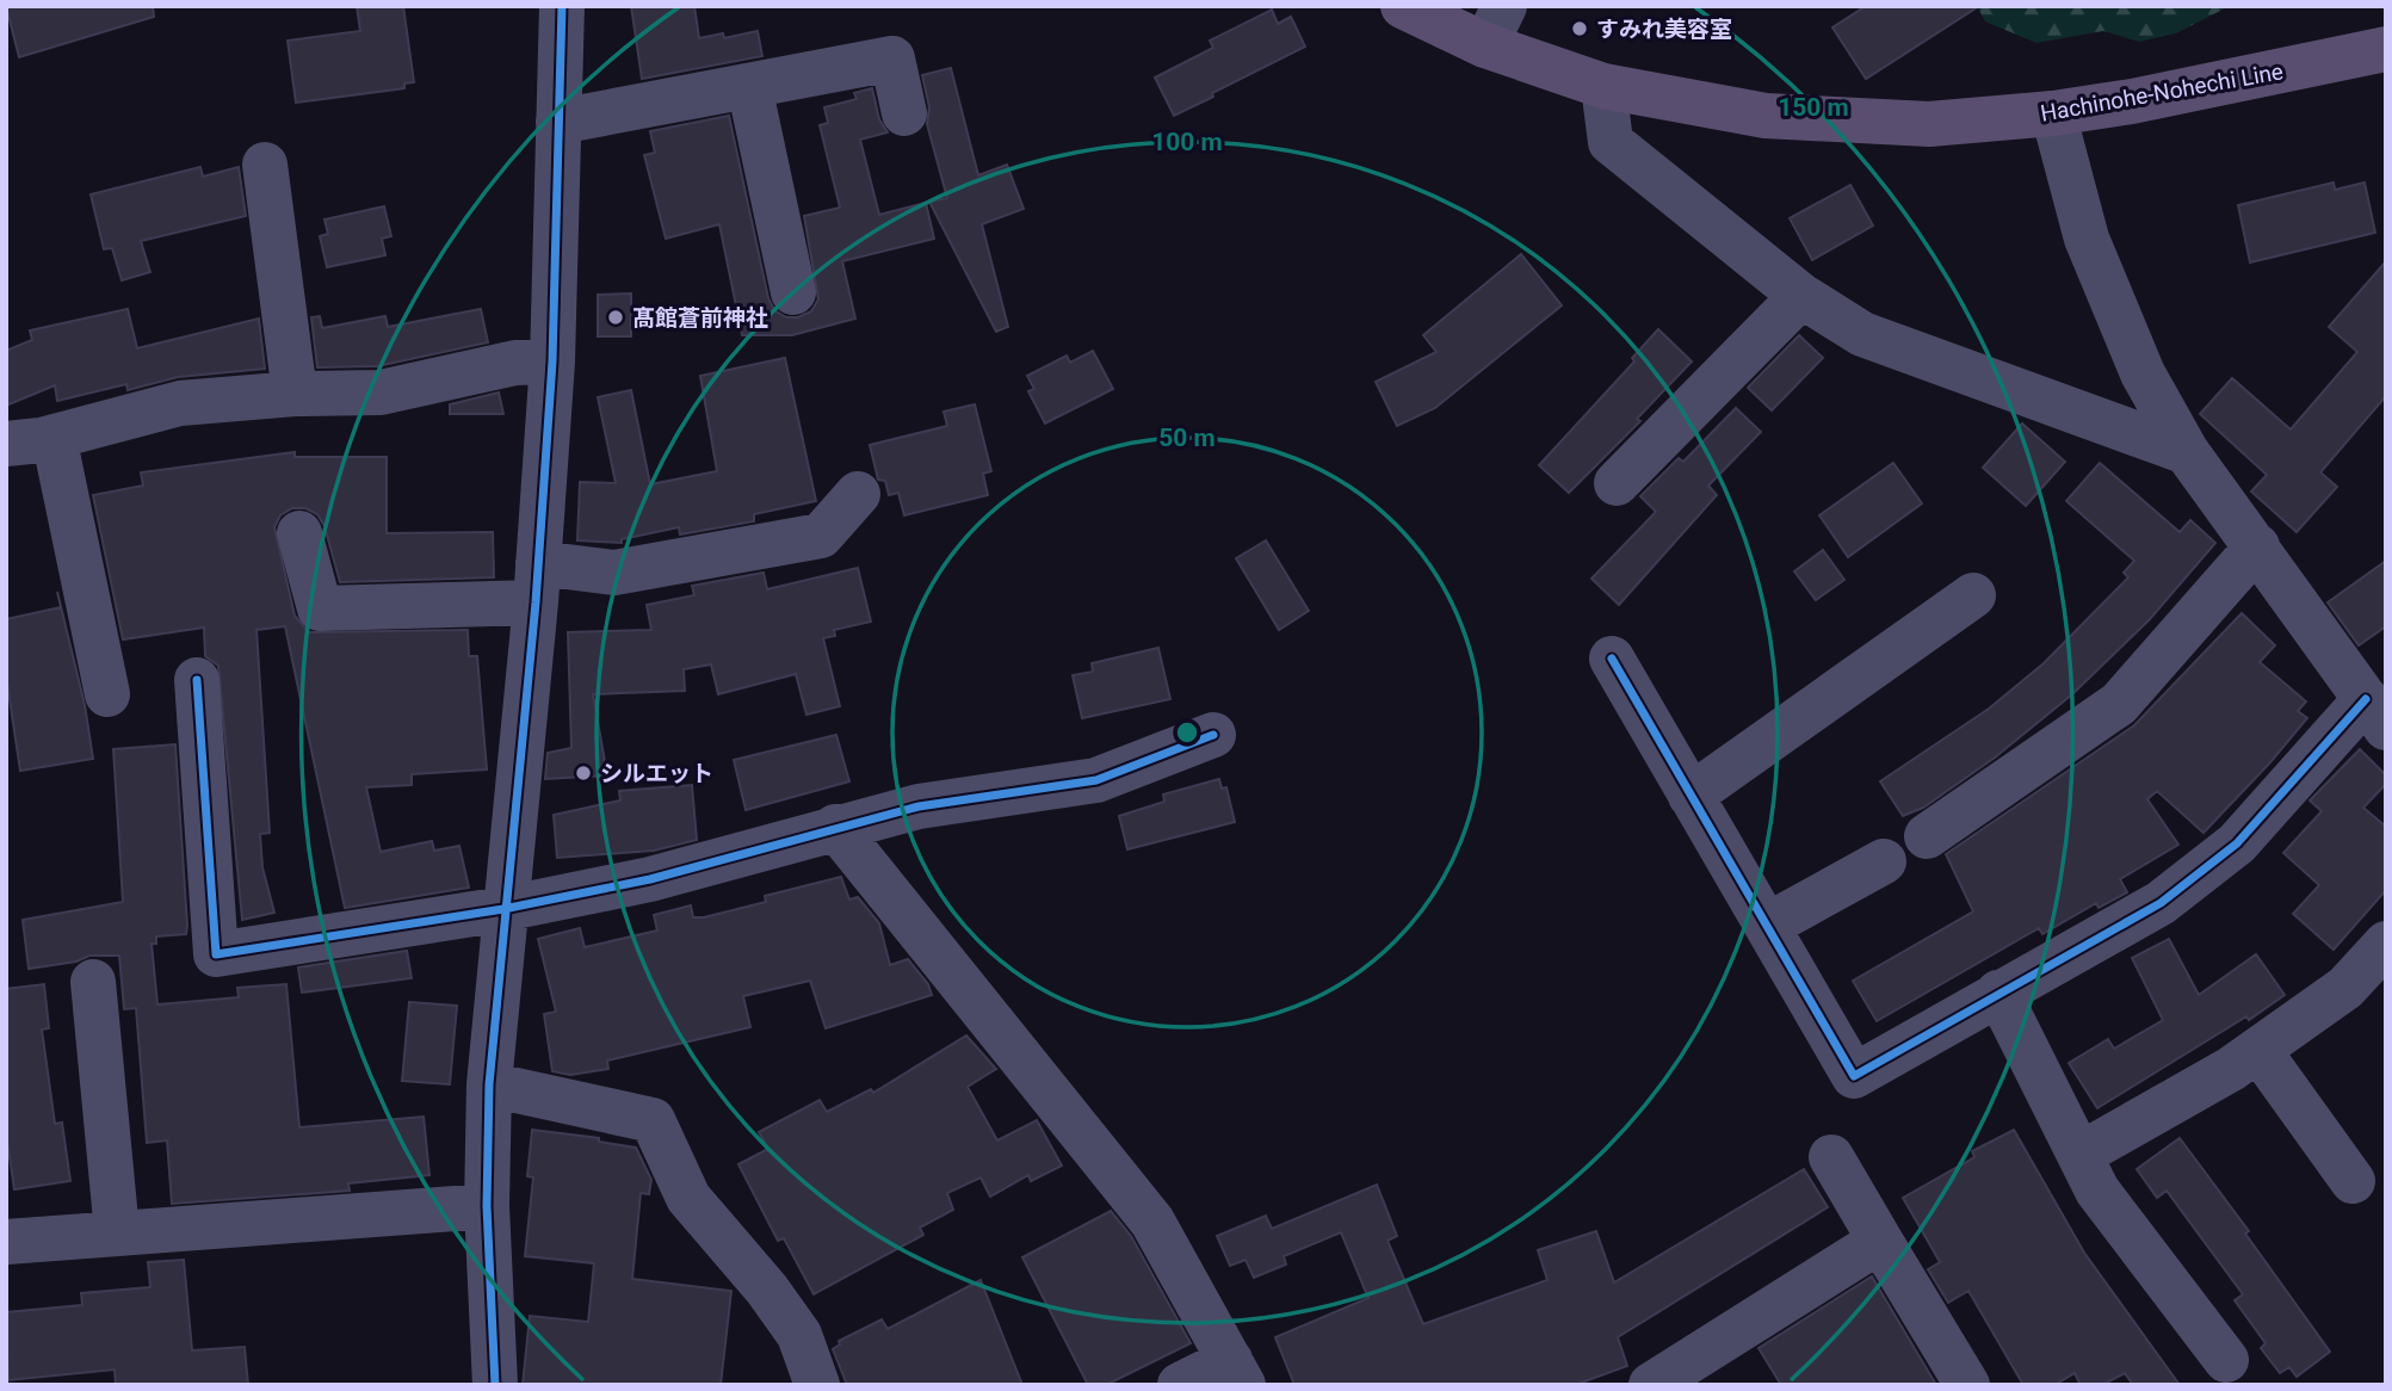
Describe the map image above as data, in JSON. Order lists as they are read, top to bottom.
{
  "streets": {
    "main road": ["Hachinohe-Nohechi Line"]
  },
  "places": ["すみれ美容室", "髙館蒼前神社", "シルエット"],
  "rings": ["150 m", "100 m", "50 m"]
}
